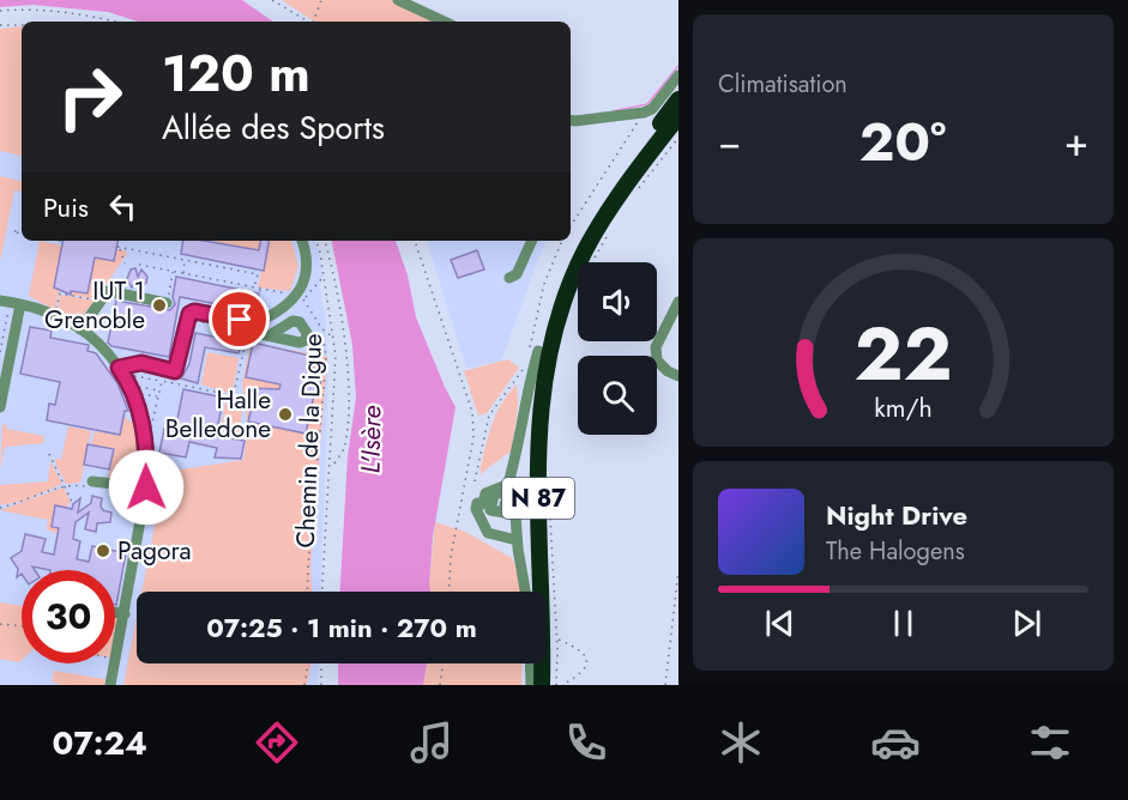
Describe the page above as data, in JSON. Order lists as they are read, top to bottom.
{
  "streets": {
    "highway": ["N 87"],
    "path": ["Chemin de la Digue"]
  },
  "water": ["L'Isère"],
  "places": ["IUT 1 Grenoble", "Halle Belledone", "Pagora"],
  "page": {
    "tile": "Climatisation",
    "turn": ["120 m", "Allée des Sports"],
    "heat": ["−", "20°", "+"],
    "then": "Puis",
    "song": ["Night Drive", "The Halogens"],
    "limit": "30",
    "trip": "07:25 · 1 min · 270 m",
    "tabs": "07:24",
    "gauge": ["22", "km/h"]
  }
}
